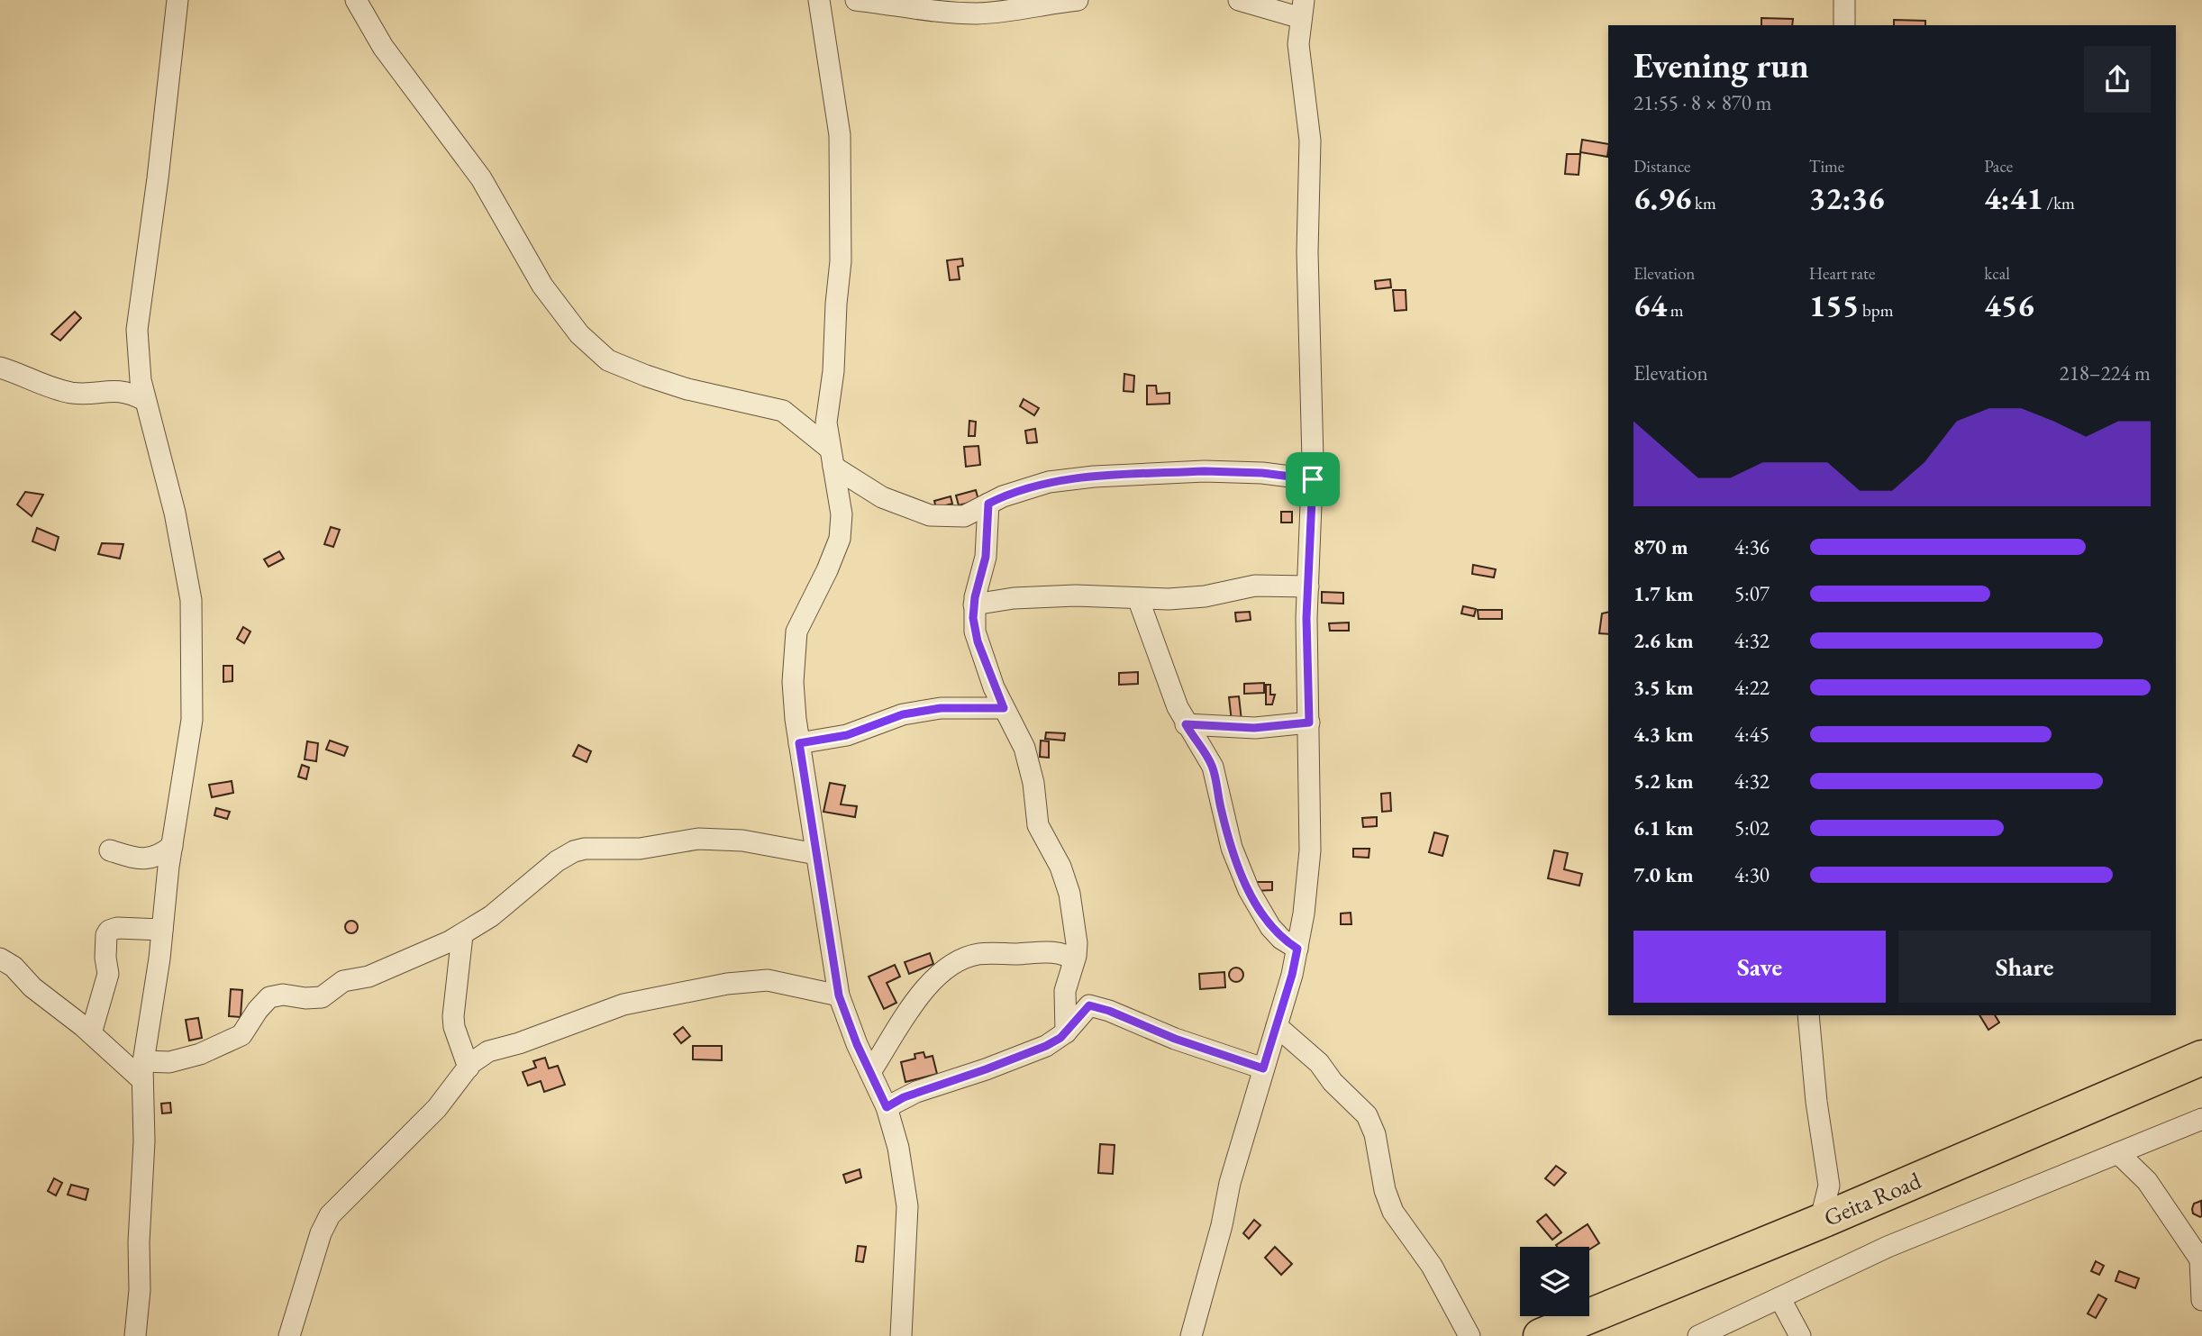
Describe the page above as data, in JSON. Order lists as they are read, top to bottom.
{
  "streets": {
    "highway": ["Geita Road"]
  },
  "page": {
    "heading": ["Evening run", "21:55 · 8 × 870 m"],
    "stats": [
      ["Distance", "6.96 km"],
      ["Time", "32:36"],
      ["Pace", "4:41 /km"],
      ["Elevation", "64 m"],
      ["Heart rate", "155 bpm"],
      ["kcal", "456"]
    ],
    "chart": ["Elevation", "218–224 m"],
    "list": [
      {
        "name": "870 m",
        "note": "4:36"
      },
      {
        "name": "1.7 km",
        "note": "5:07"
      },
      {
        "name": "2.6 km",
        "note": "4:32"
      },
      {
        "name": "3.5 km",
        "note": "4:22"
      },
      {
        "name": "4.3 km",
        "note": "4:45"
      },
      {
        "name": "5.2 km",
        "note": "4:32"
      },
      {
        "name": "6.1 km",
        "note": "5:02"
      },
      {
        "name": "7.0 km",
        "note": "4:30"
      }
    ],
    "buttons": ["Save", "Share"]
  }
}
